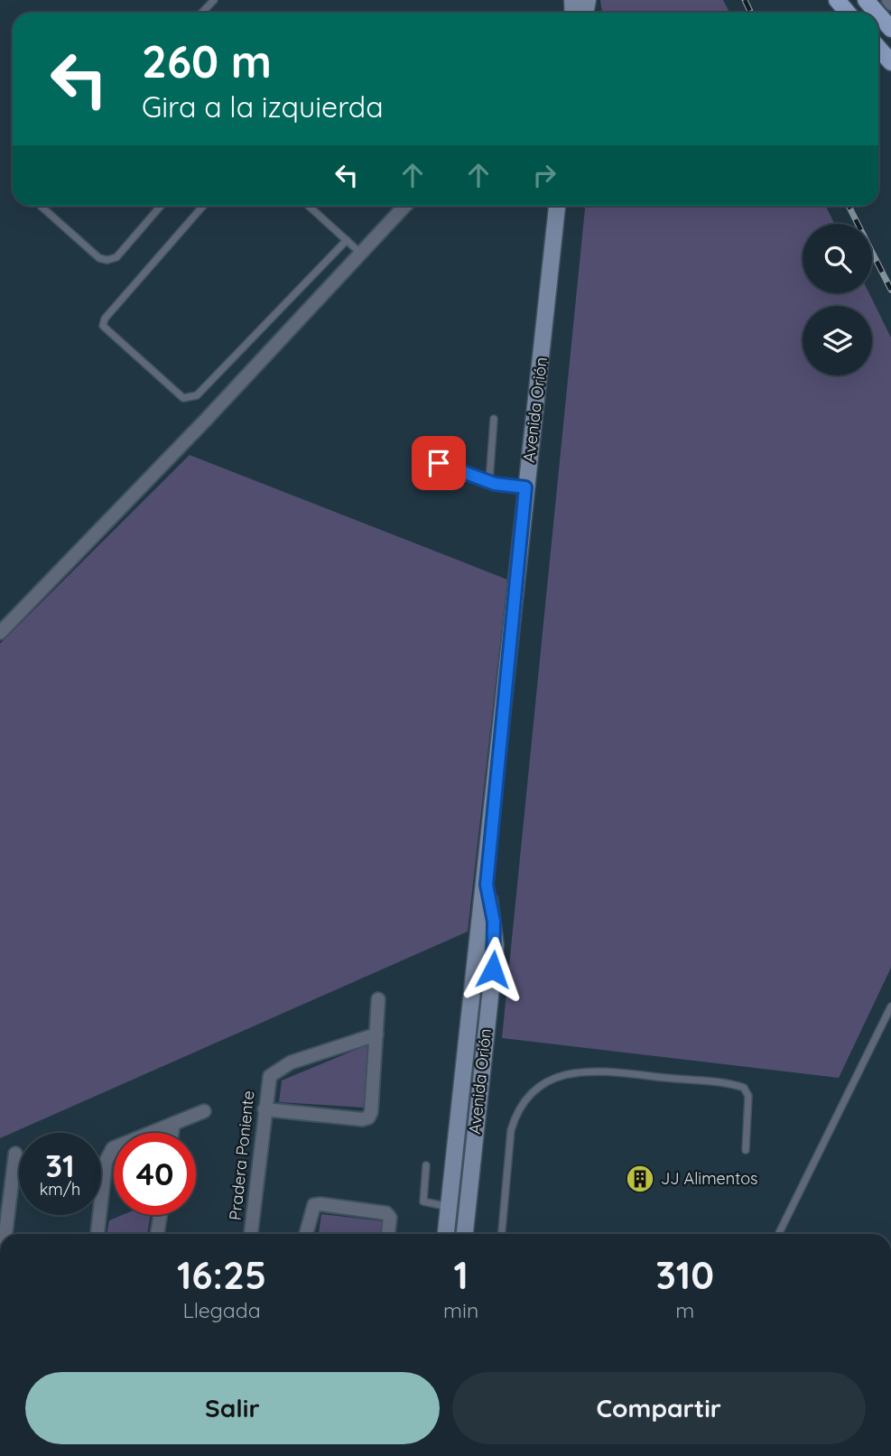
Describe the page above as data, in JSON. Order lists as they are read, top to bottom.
{
  "streets": {
    "street": ["Avenida Orión", "Pradera Poniente"]
  },
  "places": {
    "building": ["JJ Alimentos"]
  },
  "page": {
    "turn": ["260 m", "Gira a la izquierda"],
    "speed": "31 km/h",
    "limit": "40",
    "eta": [
      "16:25",
      "Llegada",
      "1",
      "min",
      "310",
      "m"
    ],
    "buttons": ["Salir", "Compartir"]
  }
}
